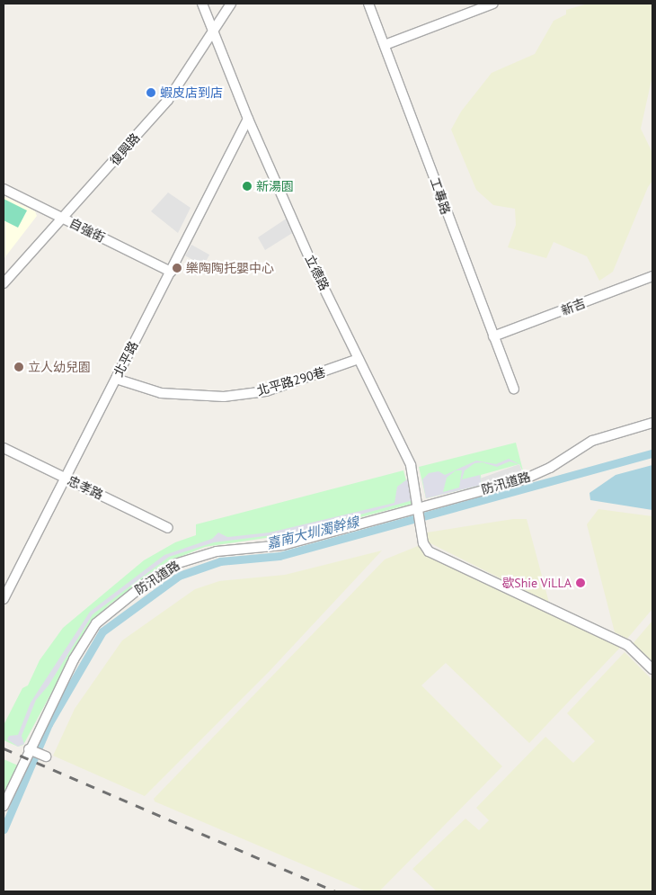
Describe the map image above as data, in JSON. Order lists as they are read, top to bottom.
{
  "streets": {
    "street": [
      "復興路",
      "工專路",
      "自強街",
      "立德路",
      "新吉",
      "北平路",
      "北平路290巷",
      "防汛道路",
      "忠孝路"
    ]
  },
  "crossings": [
    ["復興路", "自強街"],
    ["復興路", "立德路"],
    ["工專路", "新吉"],
    ["自強街", "北平路"],
    ["立德路", "北平路"],
    ["立德路", "北平路290巷"],
    ["立德路", "防汛道路"],
    ["北平路", "北平路290巷"],
    ["北平路", "忠孝路"]
  ],
  "water": ["嘉南大圳濁幹線"],
  "places": [
    "蝦皮店到店",
    "新湯園",
    "樂陶陶托嬰中心",
    "立人幼兒園",
    "歇Shie ViLLA"
  ]
}
